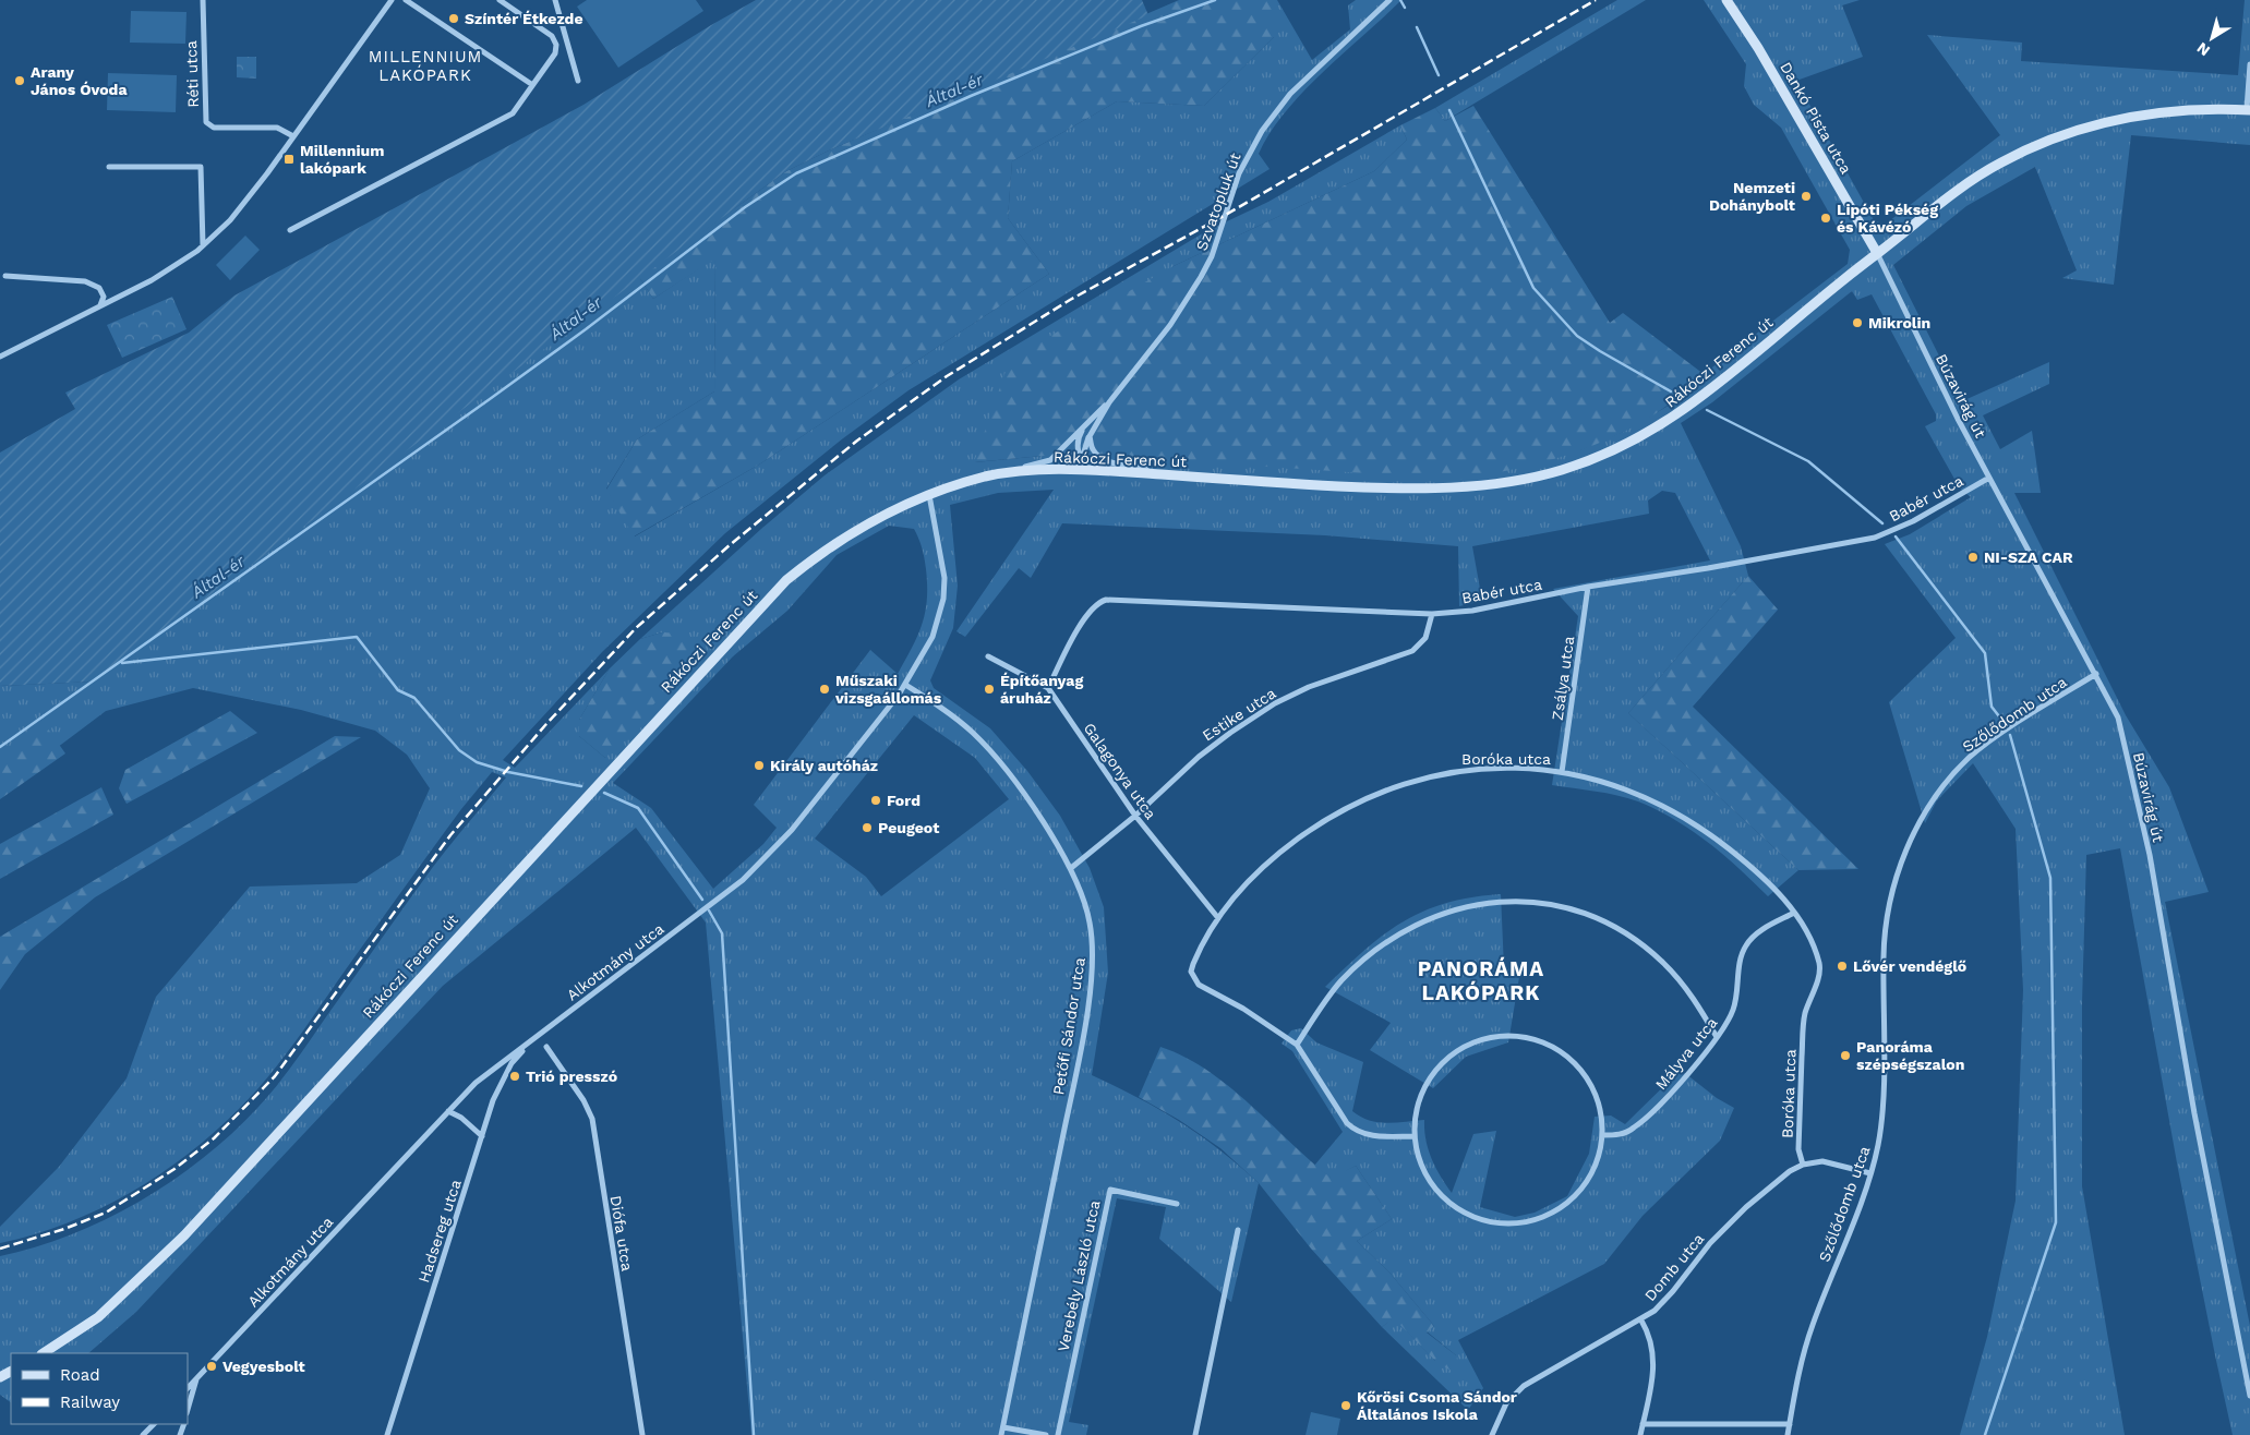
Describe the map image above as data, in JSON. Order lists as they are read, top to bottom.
{
  "streets": {
    "main road": ["Dankó Pista utca", "Rákóczi Ferenc út"],
    "street": [
      "Réti utca",
      "Szvatopluk út",
      "Búzavirág út",
      "Babér utca",
      "Zsálya utca",
      "Estike utca",
      "Szőlődomb utca",
      "Boróka utca",
      "Galagonya utca",
      "Alkotmány utca",
      "Petőfi Sándor utca",
      "Mályva utca",
      "Hadsereg utca",
      "Diófa utca",
      "Domb utca",
      "Verebély László utca"
    ]
  },
  "crossings": [
    ["Dankó Pista utca", "Rákóczi Ferenc út"],
    ["Dankó Pista utca", "Búzavirág út"],
    ["Szvatopluk út", "Rákóczi Ferenc út"],
    ["Rákóczi Ferenc út", "Búzavirág út"],
    ["Rákóczi Ferenc út", "Alkotmány utca"],
    ["Búzavirág út", "Babér utca"],
    ["Búzavirág út", "Szőlődomb utca"],
    ["Babér utca", "Zsálya utca"],
    ["Babér utca", "Estike utca"],
    ["Babér utca", "Galagonya utca"],
    ["Zsálya utca", "Boróka utca"],
    ["Estike utca", "Galagonya utca"],
    ["Estike utca", "Petőfi Sándor utca"],
    ["Szőlődomb utca", "Domb utca"],
    ["Boróka utca", "Galagonya utca"],
    ["Boróka utca", "Mályva utca"],
    ["Boróka utca", "Domb utca"],
    ["Alkotmány utca", "Petőfi Sándor utca"],
    ["Alkotmány utca", "Hadsereg utca"]
  ],
  "districts": ["MILLENNIUM LAKÓPARK", "PANORÁMA LAKÓPARK"],
  "water": ["Által-ér"],
  "places": {
    "other": [
      "Színtér Étkezde",
      "Arany János Óvoda",
      "Nemzeti Dohánybolt",
      "Lipóti Pékség és Kávézó",
      "Mikrolin",
      "NI-SZA CAR",
      "Műszaki vizsgaállomás",
      "Építőanyag áruház",
      "Király autóház",
      "Ford",
      "Peugeot",
      "Lővér vendéglő",
      "Panoráma szépségszalon",
      "Trió presszó",
      "Vegyesbolt",
      "Kőrösi Csoma Sándor Általános Iskola"
    ],
    "transit": ["Millennium lakópark"]
  },
  "legend": ["Road", "Railway"],
  "north": "bottom left"
}
